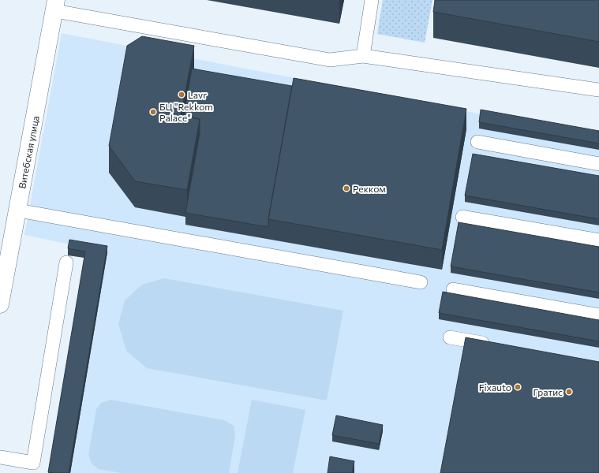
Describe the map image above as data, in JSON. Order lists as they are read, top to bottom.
{
  "streets": {
    "street": ["Витебская улица"]
  },
  "places": [
    "Lavr",
    "БЦ \"Rekkom Palace\"",
    "Рекком",
    "Fixauto",
    "Гратис"
  ]
}
